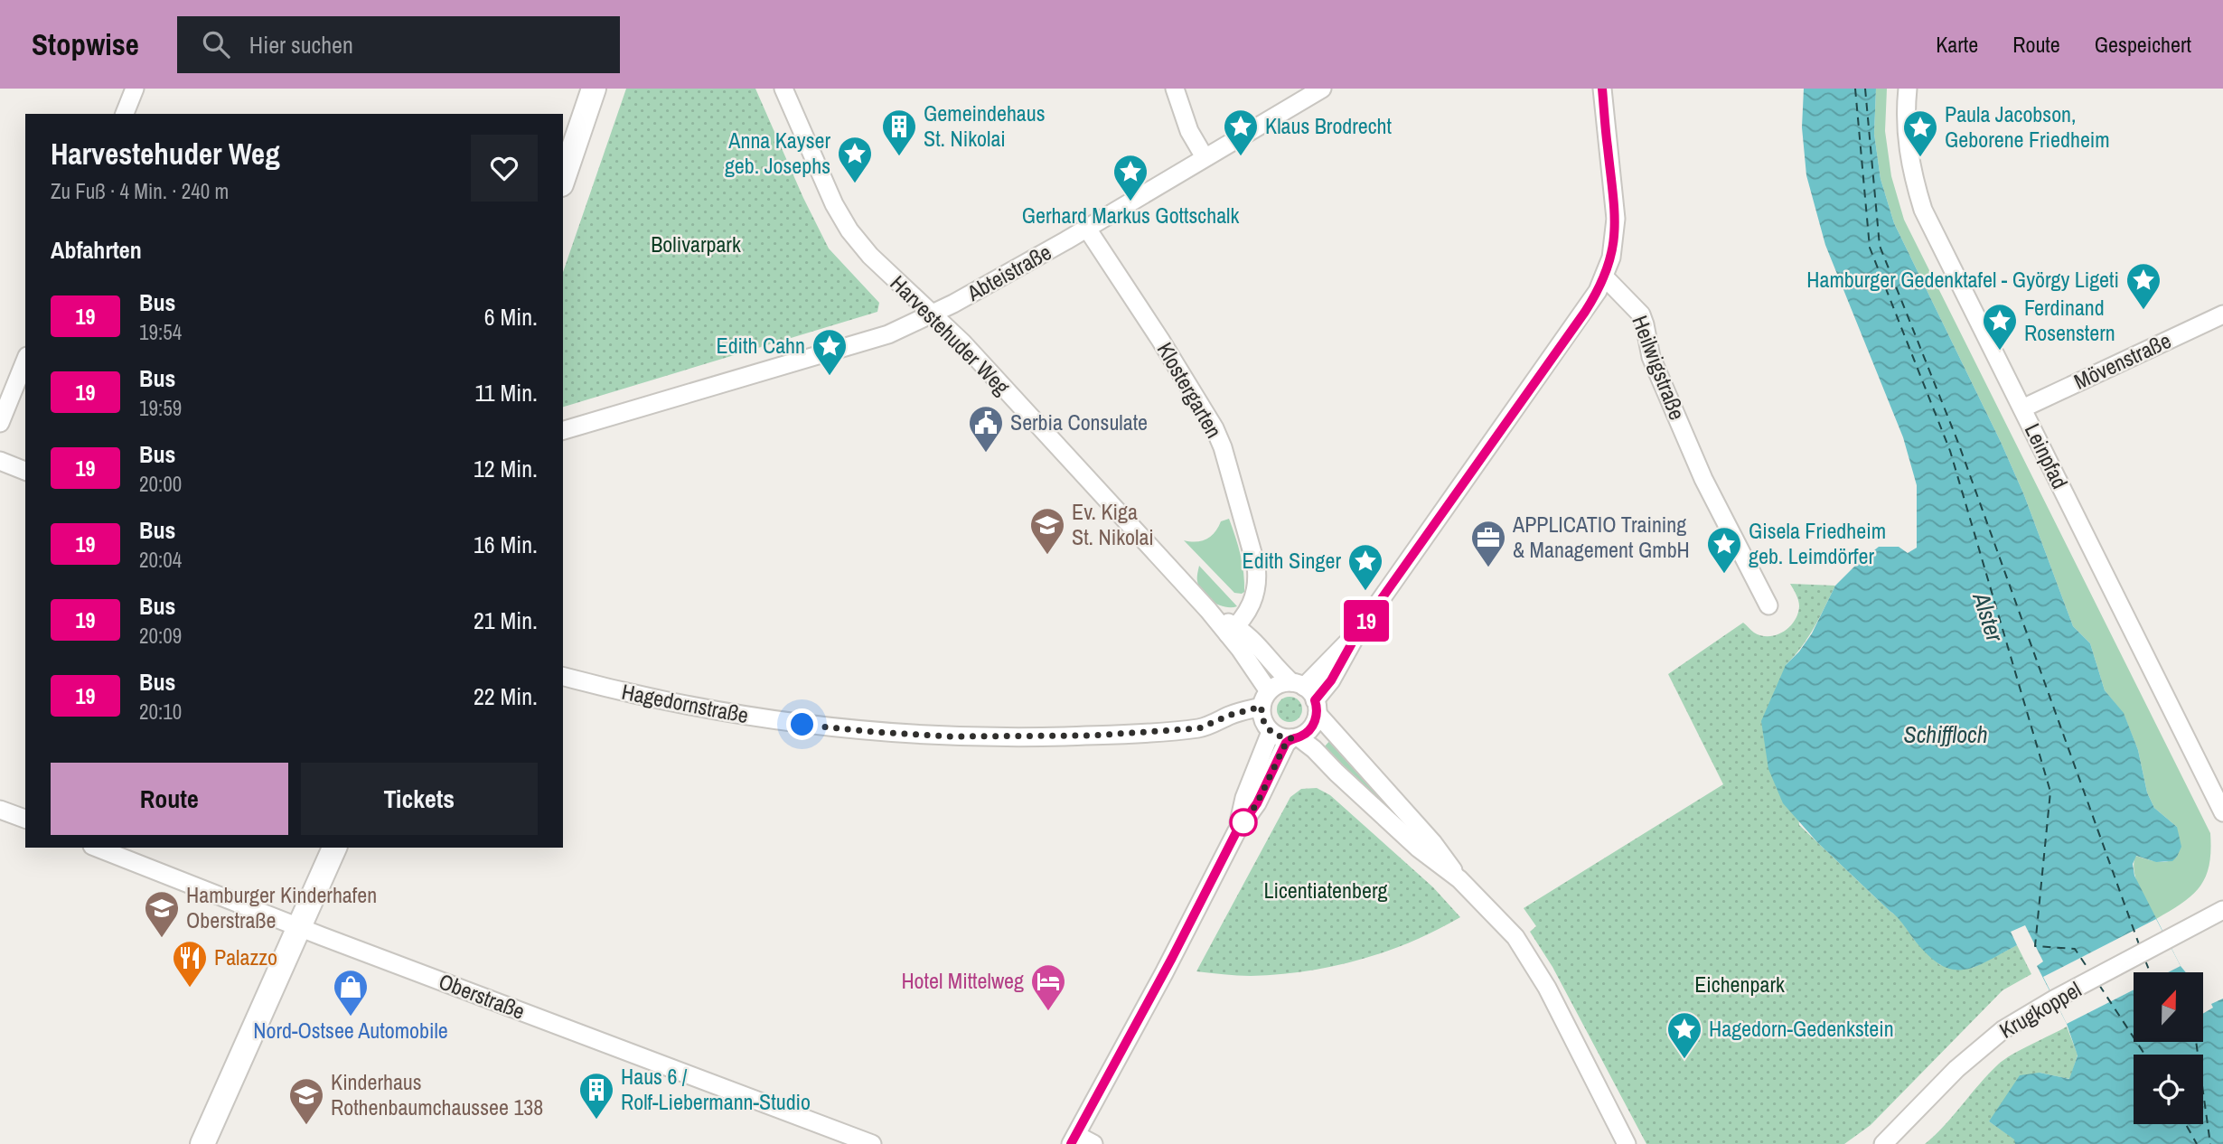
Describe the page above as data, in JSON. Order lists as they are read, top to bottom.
{
  "streets": {
    "street": [
      "Abteistraße",
      "Harvestehuder Weg",
      "Mövenstraße",
      "Heilwigstraße",
      "Klostergarten",
      "Leinpfad",
      "Hagedornstraße",
      "Oberstraße",
      "Krugkoppel"
    ]
  },
  "crossings": [
    ["Abteistraße", "Harvestehuder Weg"],
    ["Abteistraße", "Klostergarten"],
    ["Harvestehuder Weg", "Klostergarten"],
    ["Harvestehuder Weg", "Hagedornstraße"],
    ["Mövenstraße", "Leinpfad"]
  ],
  "water": ["Alster", "Schiffloch"],
  "parks": ["Bolivarpark", "Licentiatenberg", "Eichenpark"],
  "places": {
    "building": ["Gemeindehaus St. Nikolai", "Haus 6 / Rolf-Liebermann-Studio"],
    "place": [
      "Klaus Brodrecht",
      "Paula Jacobson, Geborene Friedheim",
      "Anna Kayser geb. Josephs",
      "Gerhard Markus Gottschalk",
      "Hamburger Gedenktafel - György Ligeti",
      "Ferdinand Rosenstern",
      "Edith Cahn",
      "Gisela Friedheim geb. Leimdörfer",
      "Edith Singer",
      "Hagedorn-Gedenkstein"
    ],
    "public building": ["Serbia Consulate"],
    "school or university": ["Ev. Kiga St. Nikolai", "Hamburger Kinderhafen Oberstraße", "Kinderhaus Rothenbaumchaussee 138"],
    "office": ["APPLICATIO Training & Management GmbH"],
    "restaurant": ["Palazzo"],
    "hotel": ["Hotel Mittelweg"],
    "shop": ["Nord-Ostsee Automobile"]
  },
  "lines": ["bus line 19"],
  "north": "top",
  "page": {
    "header": "Stopwise",
    "search": "Hier suchen",
    "nav": ["Karte", "Route", "Gespeichert"],
    "on_map": "19",
    "heading": [
      ["Harvestehuder Weg", "Zu Fuß · 4 Min. · 240 m"],
      "Abfahrten"
    ],
    "list": [
      {
        "mark": "19",
        "name": "Bus",
        "note": "19:54",
        "value": "6 Min."
      },
      {
        "mark": "19",
        "name": "Bus",
        "note": "19:59",
        "value": "11 Min."
      },
      {
        "mark": "19",
        "name": "Bus",
        "note": "20:00",
        "value": "12 Min."
      },
      {
        "mark": "19",
        "name": "Bus",
        "note": "20:04",
        "value": "16 Min."
      },
      {
        "mark": "19",
        "name": "Bus",
        "note": "20:09",
        "value": "21 Min."
      },
      {
        "mark": "19",
        "name": "Bus",
        "note": "20:10",
        "value": "22 Min."
      }
    ],
    "buttons": ["Route", "Tickets"]
  }
}
